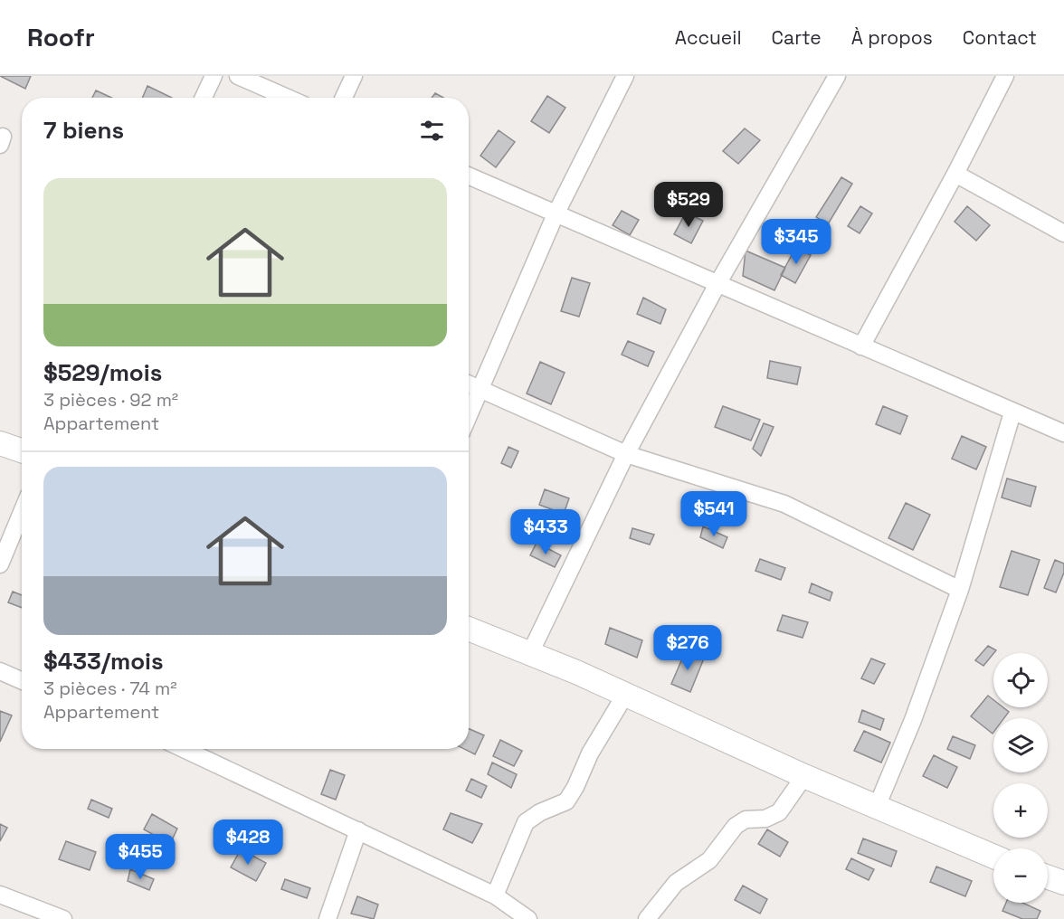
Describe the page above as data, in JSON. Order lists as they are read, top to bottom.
{
  "page": {
    "header": "Roofr",
    "nav": [
      "Accueil",
      "Carte",
      "À propos",
      "Contact"
    ],
    "heading": "7 biens",
    "list": [
      {
        "name": "$529/mois",
        "note": "3 pièces · 92 m² · Appartement"
      },
      {
        "name": "$433/mois",
        "note": "3 pièces · 74 m² · Appartement"
      }
    ],
    "price": [
      "$529",
      "$345",
      "$541",
      "$433",
      "$276",
      "$428",
      "$455"
    ],
    "map_buttons": ["+", "−"]
  }
}
